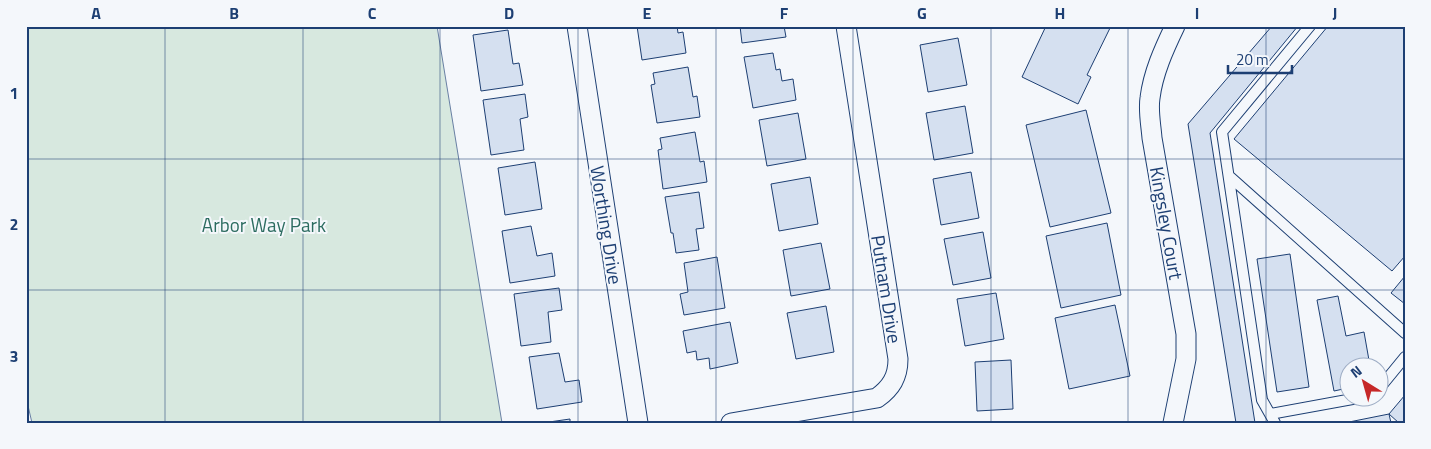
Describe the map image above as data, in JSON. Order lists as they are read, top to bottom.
{
  "streets": {
    "street": ["Kingsley Court", "Worthing Drive", "Putnam Drive"]
  },
  "parks": ["Arbor Way Park"],
  "scale_bar": "20 m",
  "north": "top left",
  "grid": {
    "columns": [
      "A",
      "B",
      "C",
      "D",
      "E",
      "F",
      "G",
      "H",
      "I",
      "J"
    ],
    "rows": ["1", "2", "3"]
  }
}
